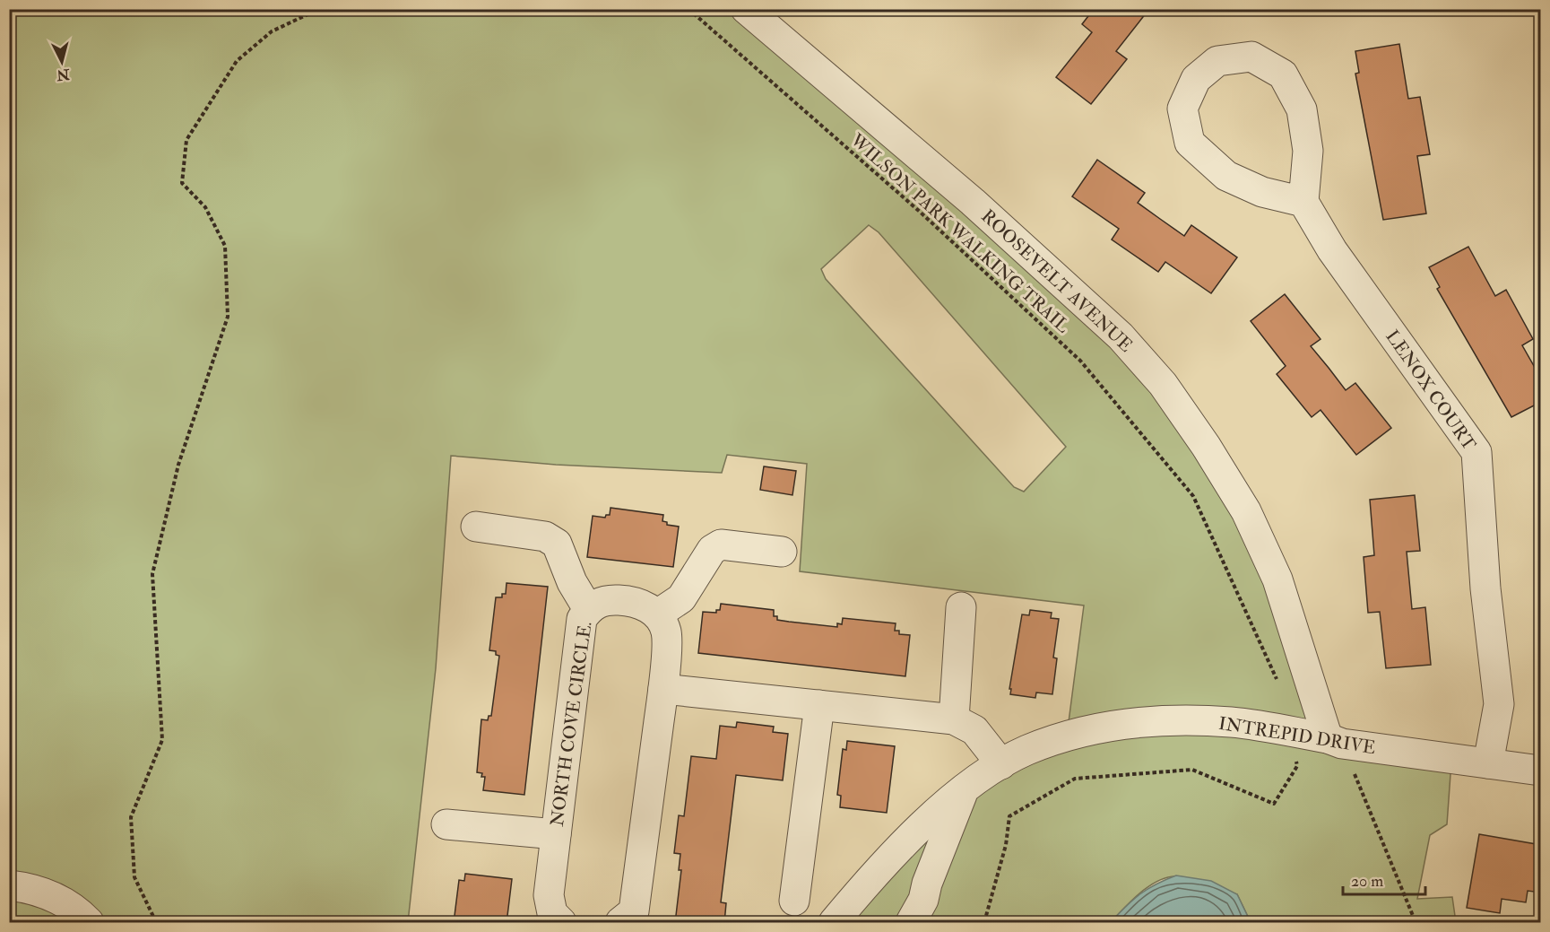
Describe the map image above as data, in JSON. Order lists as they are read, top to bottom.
{
  "streets": {
    "street": [
      "ROOSEVELT AVENUE",
      "LENOX COURT",
      "NORTH COVE CIRCLE.",
      "INTREPID DRIVE"
    ],
    "path": ["WILSON PARK WALKING TRAIL"]
  },
  "crossings": [
    ["ROOSEVELT AVENUE", "INTREPID DRIVE"],
    ["LENOX COURT", "INTREPID DRIVE"]
  ],
  "scale_bar": "20 m",
  "north": "bottom"
}
